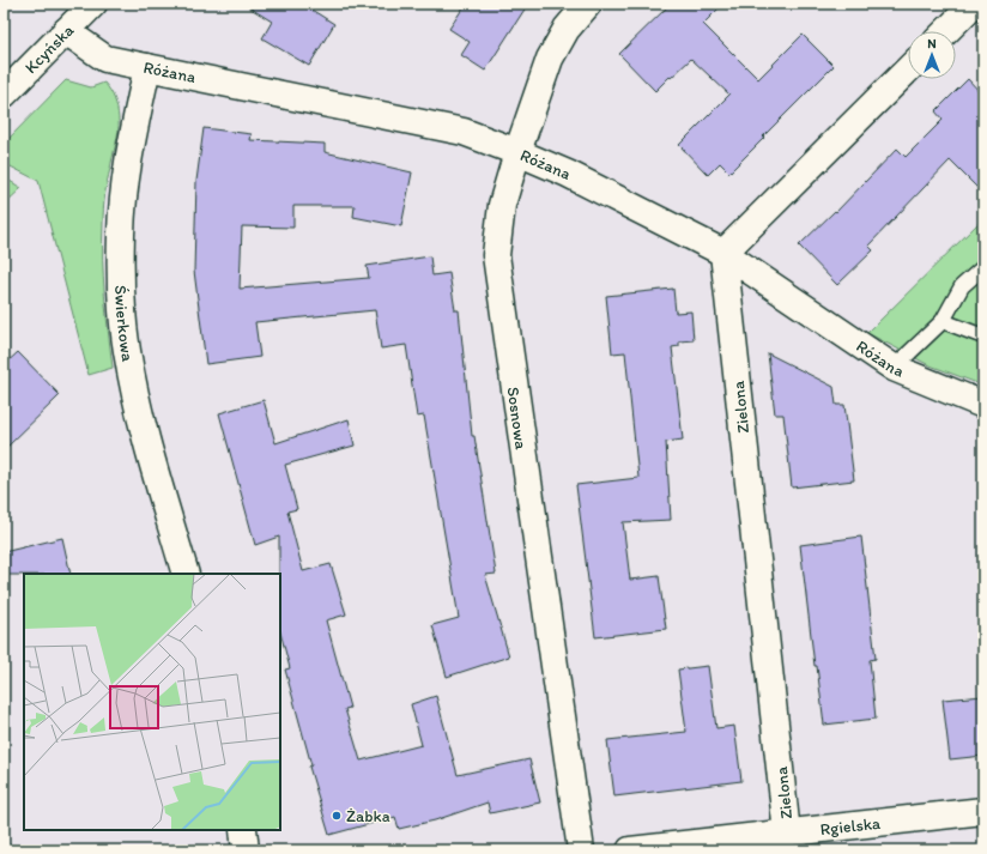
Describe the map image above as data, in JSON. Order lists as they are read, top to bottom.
{
  "streets": {
    "street": [
      "Kcyńska",
      "Różana",
      "Świerkowa",
      "Zielona",
      "Sosnowa",
      "Rgielska"
    ]
  },
  "crossings": [
    ["Kcyńska", "Różana"],
    ["Różana", "Świerkowa"],
    ["Różana", "Zielona"],
    ["Różana", "Sosnowa"],
    ["Zielona", "Rgielska"]
  ],
  "places": ["Żabka"],
  "north": "top"
}
